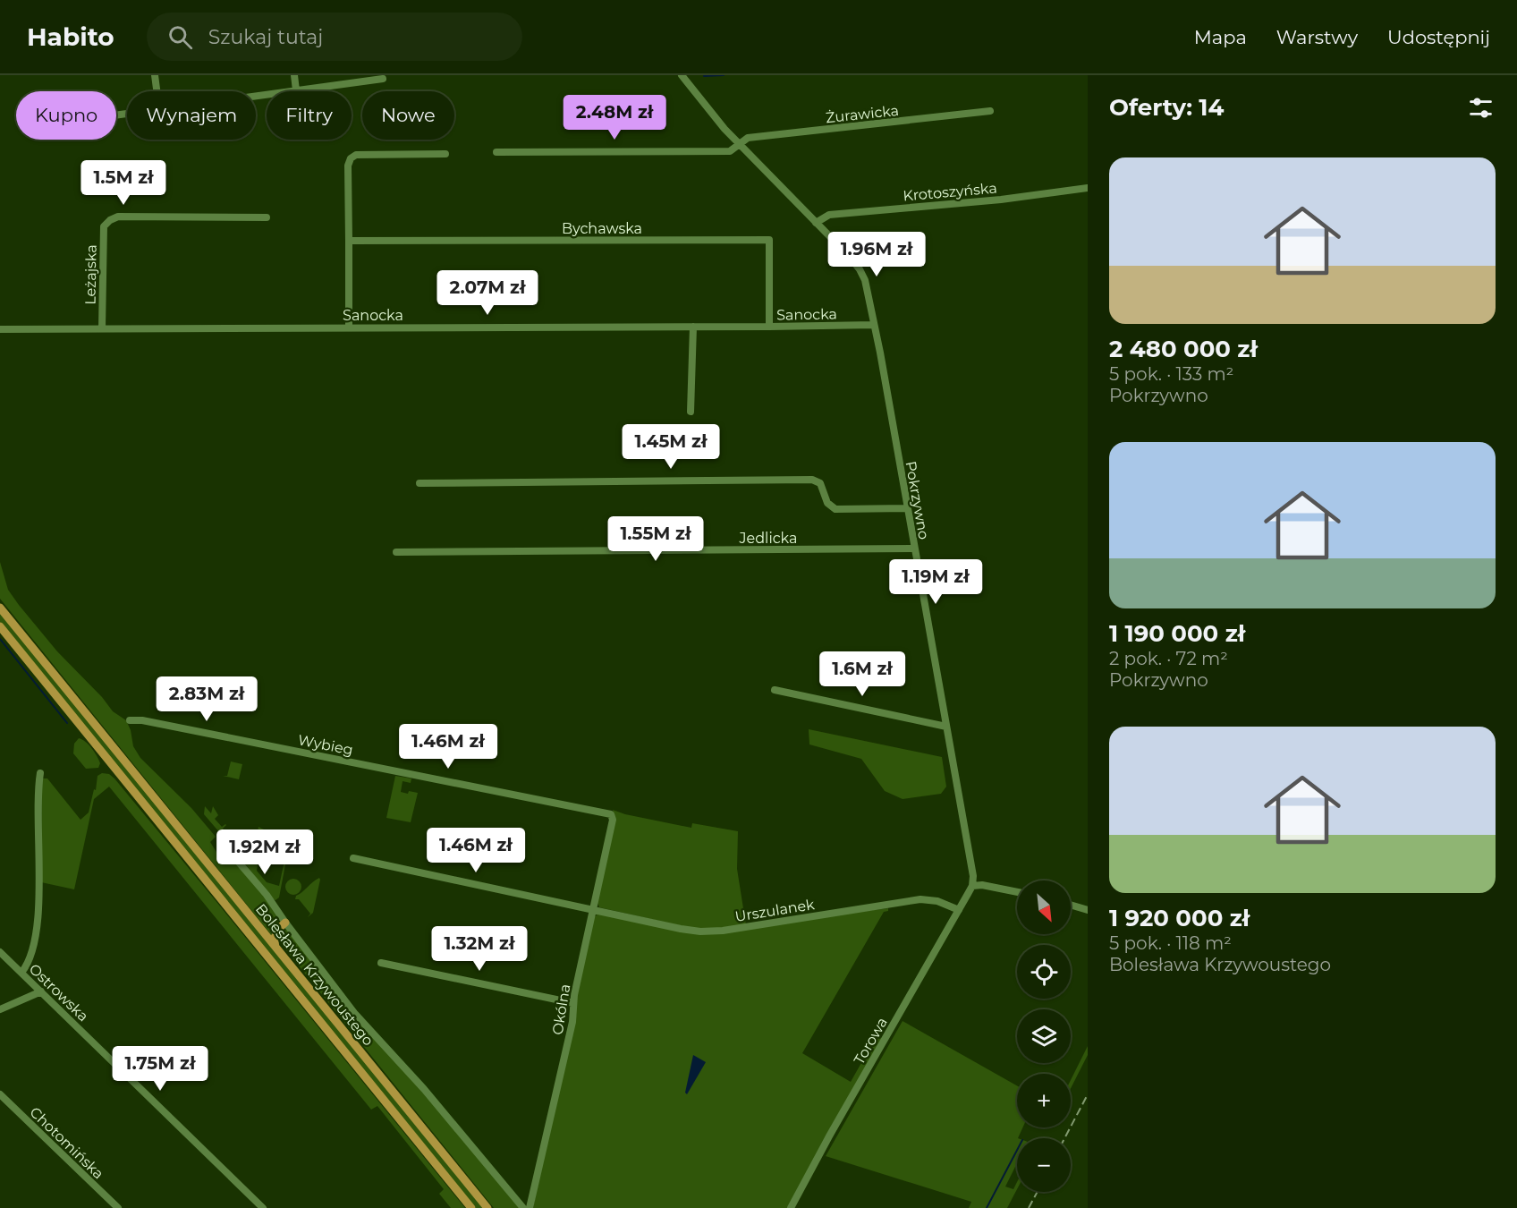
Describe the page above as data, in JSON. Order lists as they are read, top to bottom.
{
  "streets": {
    "main road": ["Bolesława Krzywoustego"],
    "street": [
      "Żurawicka",
      "Krotoszyńska",
      "Bychawska",
      "Leżajska",
      "Sanocka",
      "Pokrzywno",
      "Jedlicka",
      "Wybieg",
      "Urszulanek",
      "Ostrowska",
      "Okólna",
      "Torowa",
      "Chotomińska"
    ]
  },
  "crossings": [
    ["Żurawicka", "Pokrzywno"],
    ["Krotoszyńska", "Pokrzywno"],
    ["Bychawska", "Sanocka"],
    ["Leżajska", "Sanocka"],
    ["Sanocka", "Pokrzywno"],
    ["Pokrzywno", "Jedlicka"],
    ["Pokrzywno", "Torowa"],
    ["Wybieg", "Okólna"],
    ["Urszulanek", "Okólna"],
    ["Urszulanek", "Torowa"]
  ],
  "north": "bottom right",
  "page": {
    "header": "Habito",
    "search": "Szukaj tutaj",
    "nav": ["Mapa", "Warstwy", "Udostępnij"],
    "heading": "Oferty: 14",
    "chip": [
      "Kupno",
      "Wynajem",
      "Filtry",
      "Nowe"
    ],
    "price": [
      "2.48M zł",
      "1.5M zł",
      "1.96M zł",
      "2.07M zł",
      "1.45M zł",
      "1.55M zł",
      "1.19M zł",
      "1.6M zł",
      "2.83M zł",
      "1.46M zł",
      "1.46M zł",
      "1.92M zł",
      "1.32M zł",
      "1.75M zł"
    ],
    "list": [
      {
        "name": "2 480 000 zł",
        "note": "5 pok. · 133 m² · Pokrzywno"
      },
      {
        "name": "1 190 000 zł",
        "note": "2 pok. · 72 m² · Pokrzywno"
      },
      {
        "name": "1 920 000 zł",
        "note": "5 pok. · 118 m² · Bolesława Krzywoustego"
      }
    ],
    "map_buttons": ["+", "−"]
  }
}
